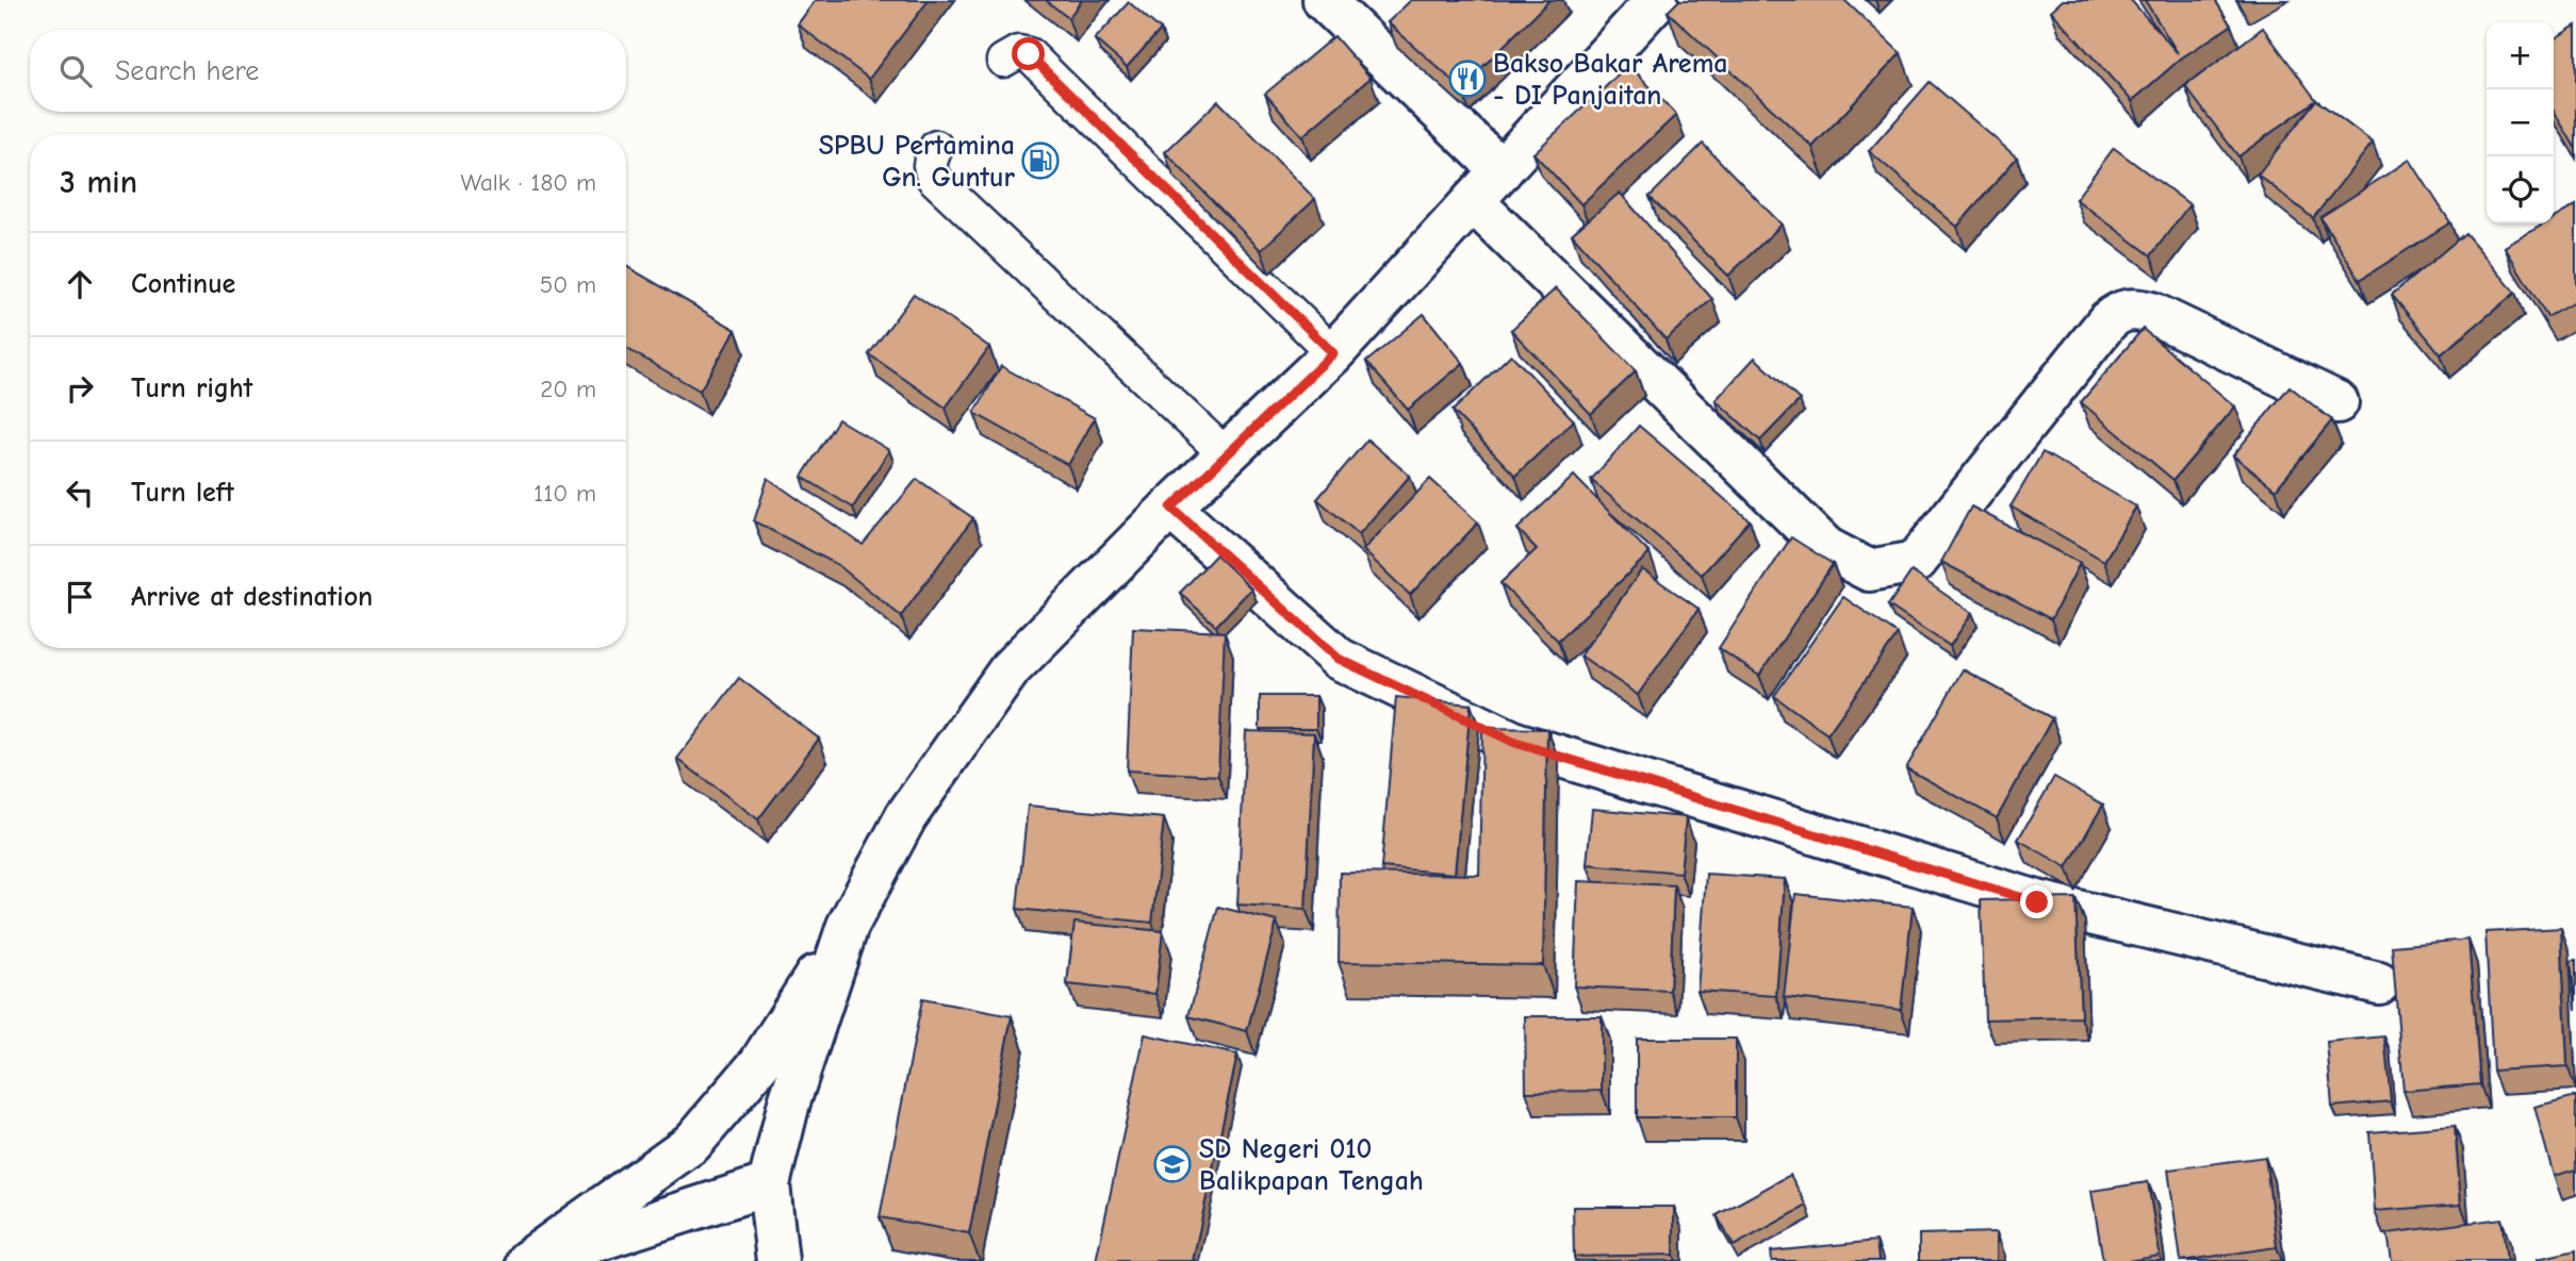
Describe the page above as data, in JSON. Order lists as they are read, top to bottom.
{
  "places": {
    "restaurant": ["Bakso Bakar Arema - DI Panjaitan"],
    "fuel station": ["SPBU Pertamina Gn. Guntur"],
    "school or university": ["SD Negeri 010 Balikpapan Tengah"]
  },
  "page": {
    "map_buttons": ["+", "−"],
    "search": "Search here",
    "heading": ["3 min", "Walk · 180 m"],
    "list": [
      ["Continue", "50 m"],
      ["Turn right", "20 m"],
      ["Turn left", "110 m"],
      "Arrive at destination"
    ]
  }
}
